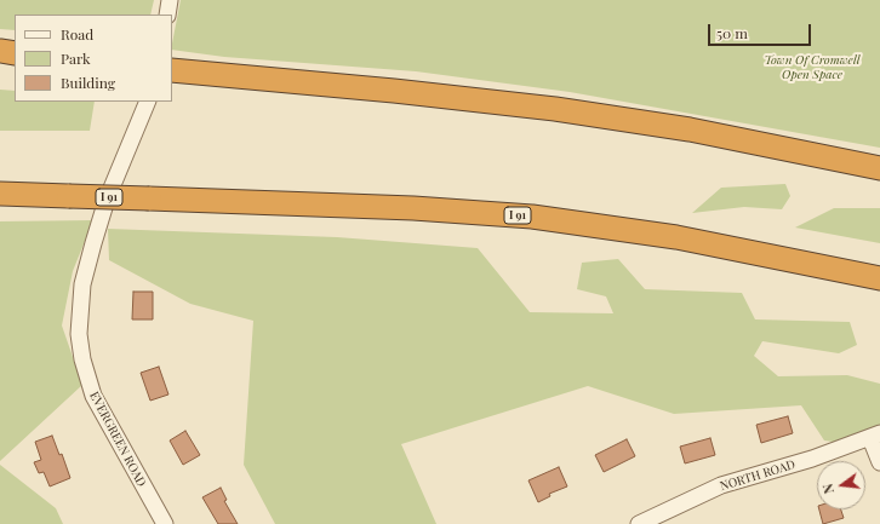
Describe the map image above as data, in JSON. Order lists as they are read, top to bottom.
{
  "streets": {
    "highway": ["I 91"],
    "street": ["EVERGREEN ROAD", "NORTH ROAD"]
  },
  "parks": ["Town Of Cromwell Open Space"],
  "legend": ["Road", "Park", "Building"],
  "scale_bar": "50 m",
  "north": "left"
}
